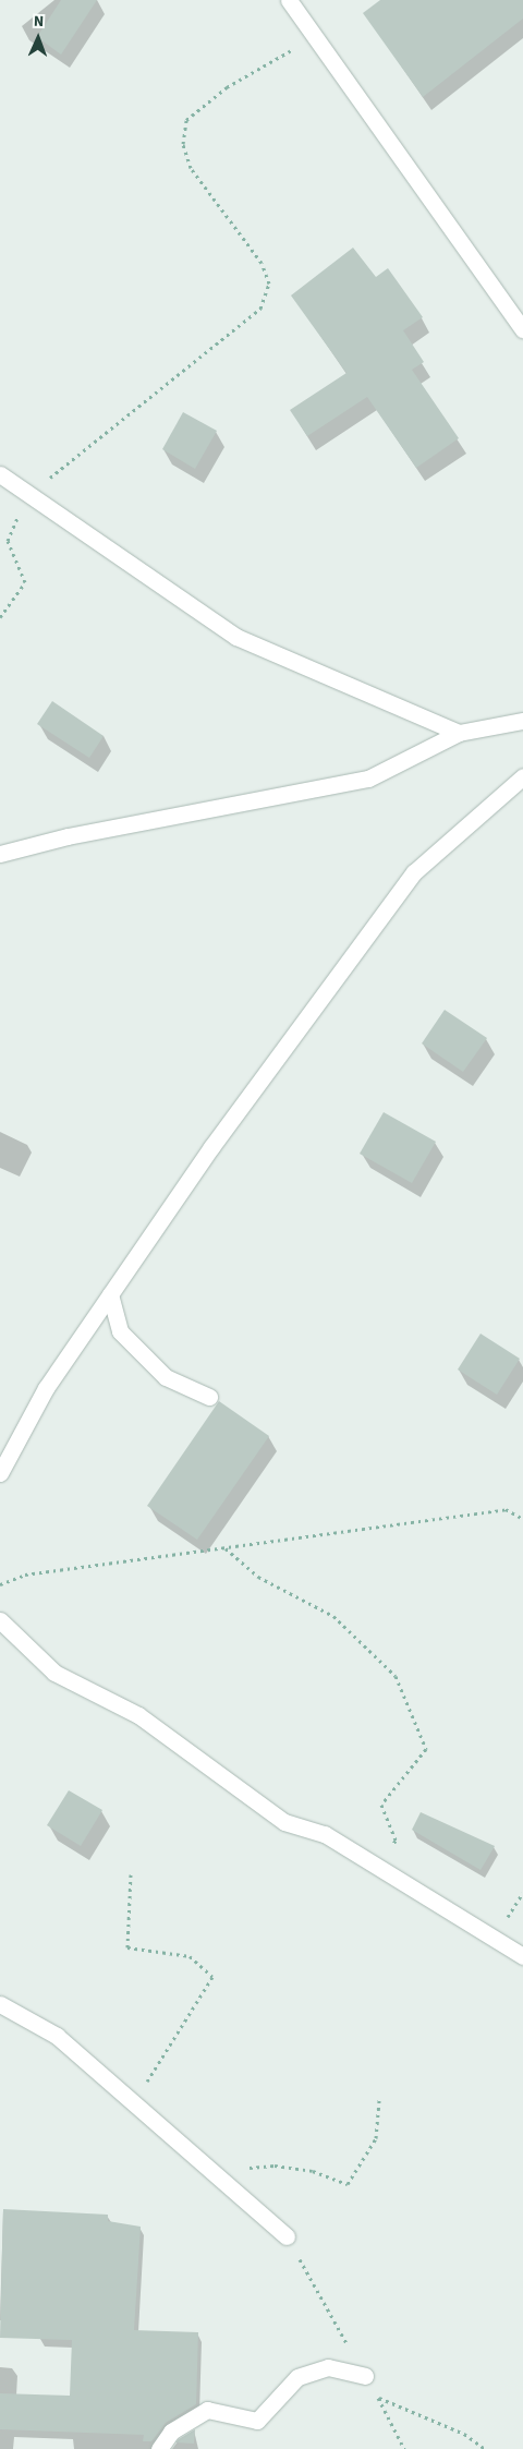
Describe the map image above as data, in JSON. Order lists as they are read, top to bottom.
{
  "north": "top"
}
